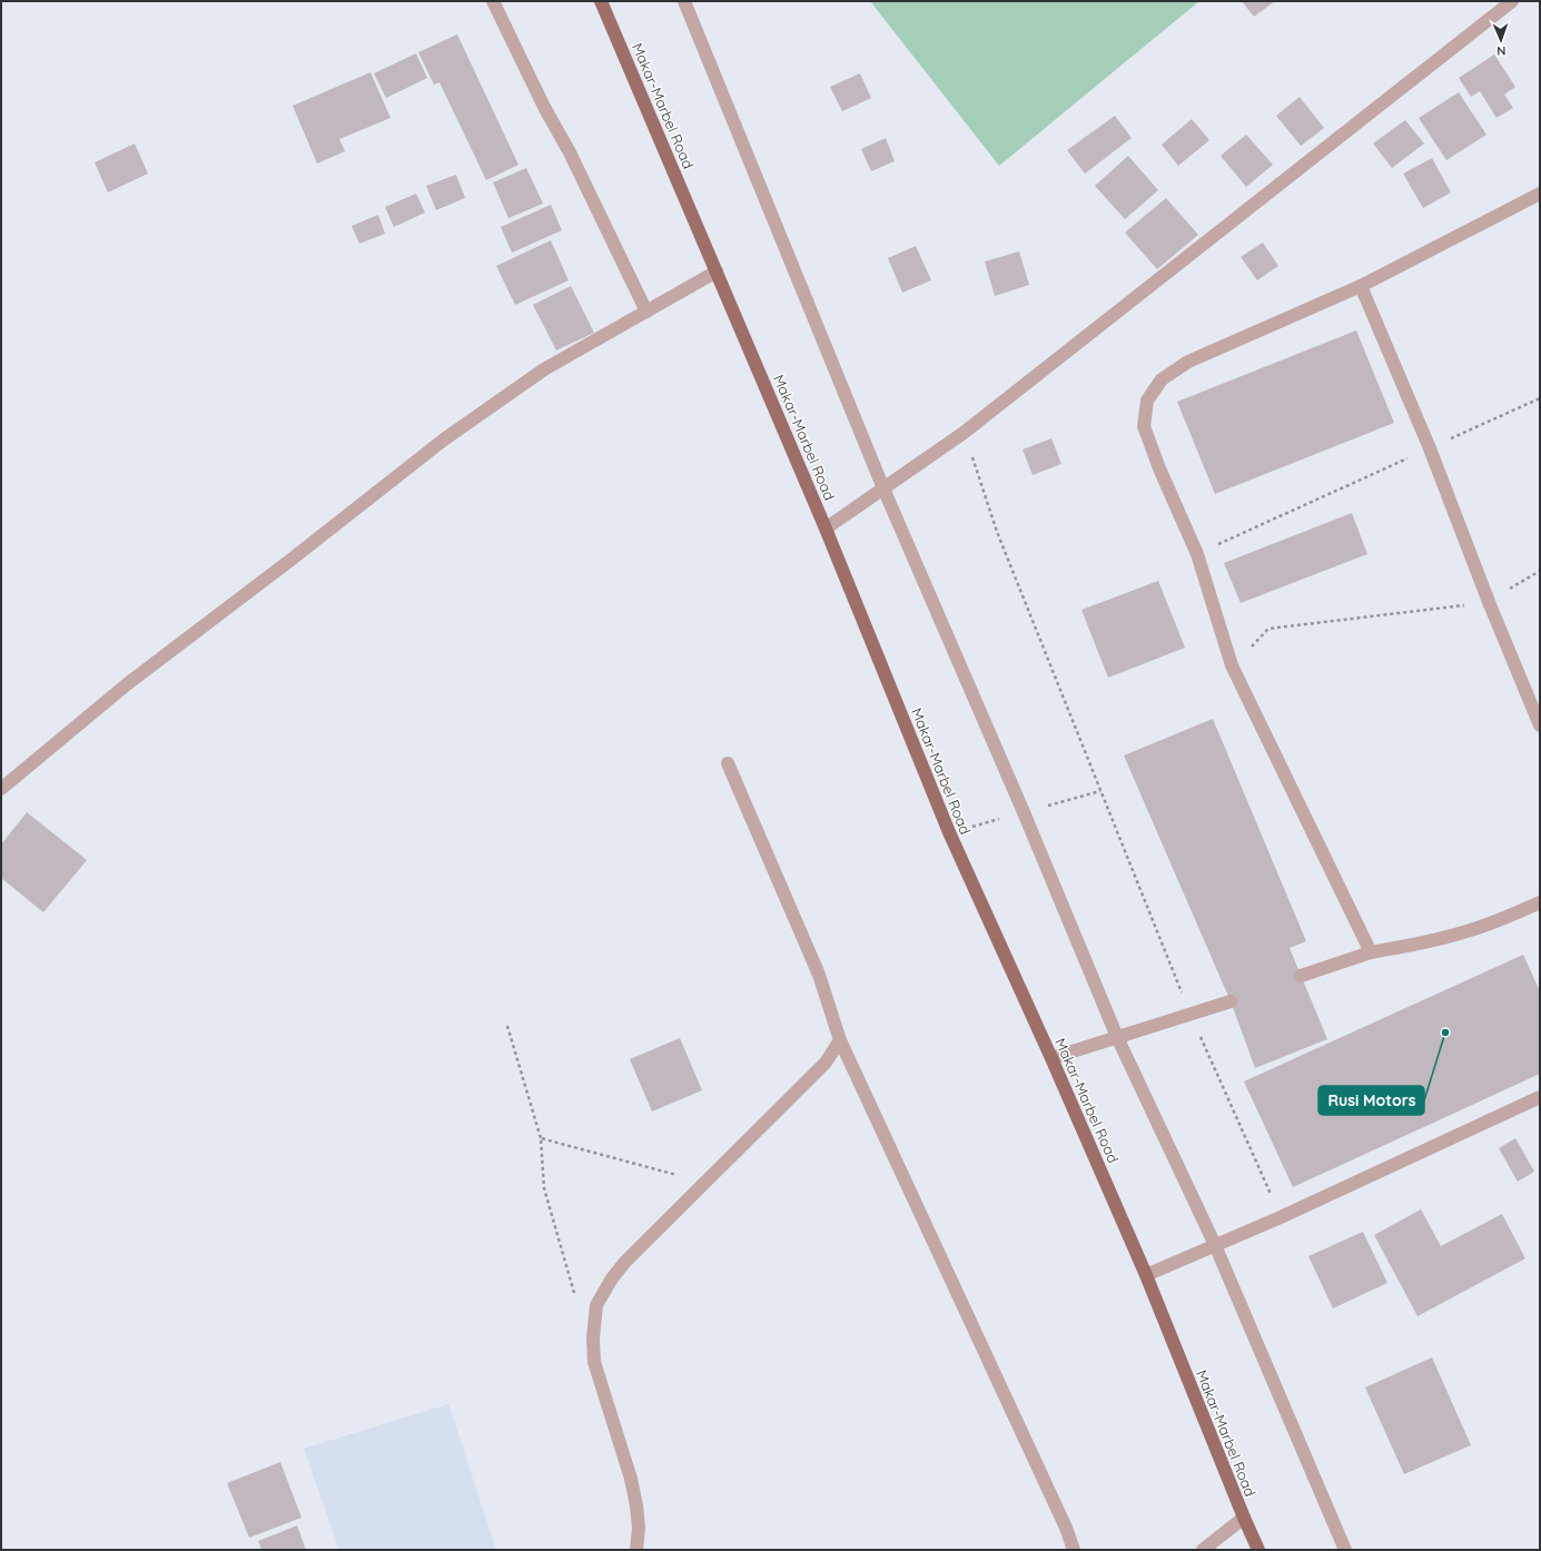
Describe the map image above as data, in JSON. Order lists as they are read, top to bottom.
{
  "streets": {
    "main road": ["Makar-Marbel Road"]
  },
  "places": ["Rusi Motors"],
  "north": "bottom"
}
